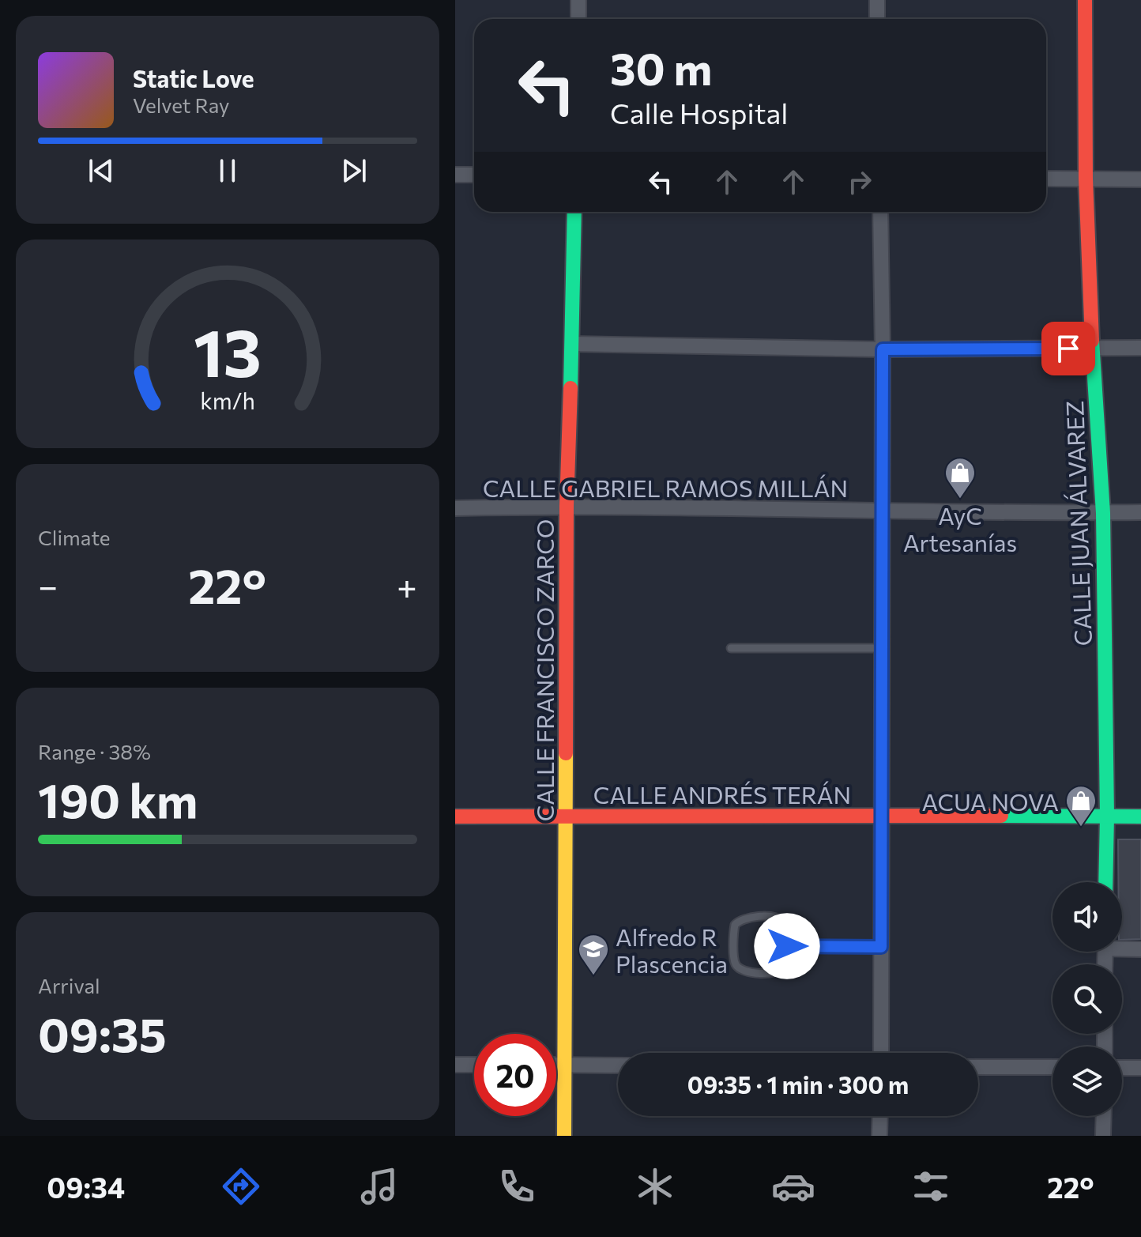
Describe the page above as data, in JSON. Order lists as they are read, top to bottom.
{
  "streets": {
    "street": [
      "CALLE GABRIEL RAMOS MILLÁN",
      "CALLE JUAN ÁLVAREZ",
      "CALLE FRANCISCO ZARCO",
      "CALLE ANDRÉS TERÁN"
    ]
  },
  "crossings": [
    ["CALLE GABRIEL RAMOS MILLÁN", "CALLE JUAN ÁLVAREZ"],
    ["CALLE GABRIEL RAMOS MILLÁN", "CALLE FRANCISCO ZARCO"],
    ["CALLE JUAN ÁLVAREZ", "CALLE ANDRÉS TERÁN"],
    ["CALLE FRANCISCO ZARCO", "CALLE ANDRÉS TERÁN"]
  ],
  "places": {
    "shop": ["AyC Artesanías", "ACUA NOVA"],
    "school or university": ["Alfredo R Plascencia"]
  },
  "page": {
    "turn": ["30 m", "Calle Hospital"],
    "song": ["Static Love", "Velvet Ray"],
    "tile": [
      "Climate",
      ["Range · 38%", "190 km"],
      ["Arrival", "09:35"]
    ],
    "heat": ["−", "22°", "+"],
    "limit": "20",
    "trip": "09:35 · 1 min · 300 m",
    "tabs": ["09:34", "22°"],
    "gauge": ["13", "km/h"]
  }
}
